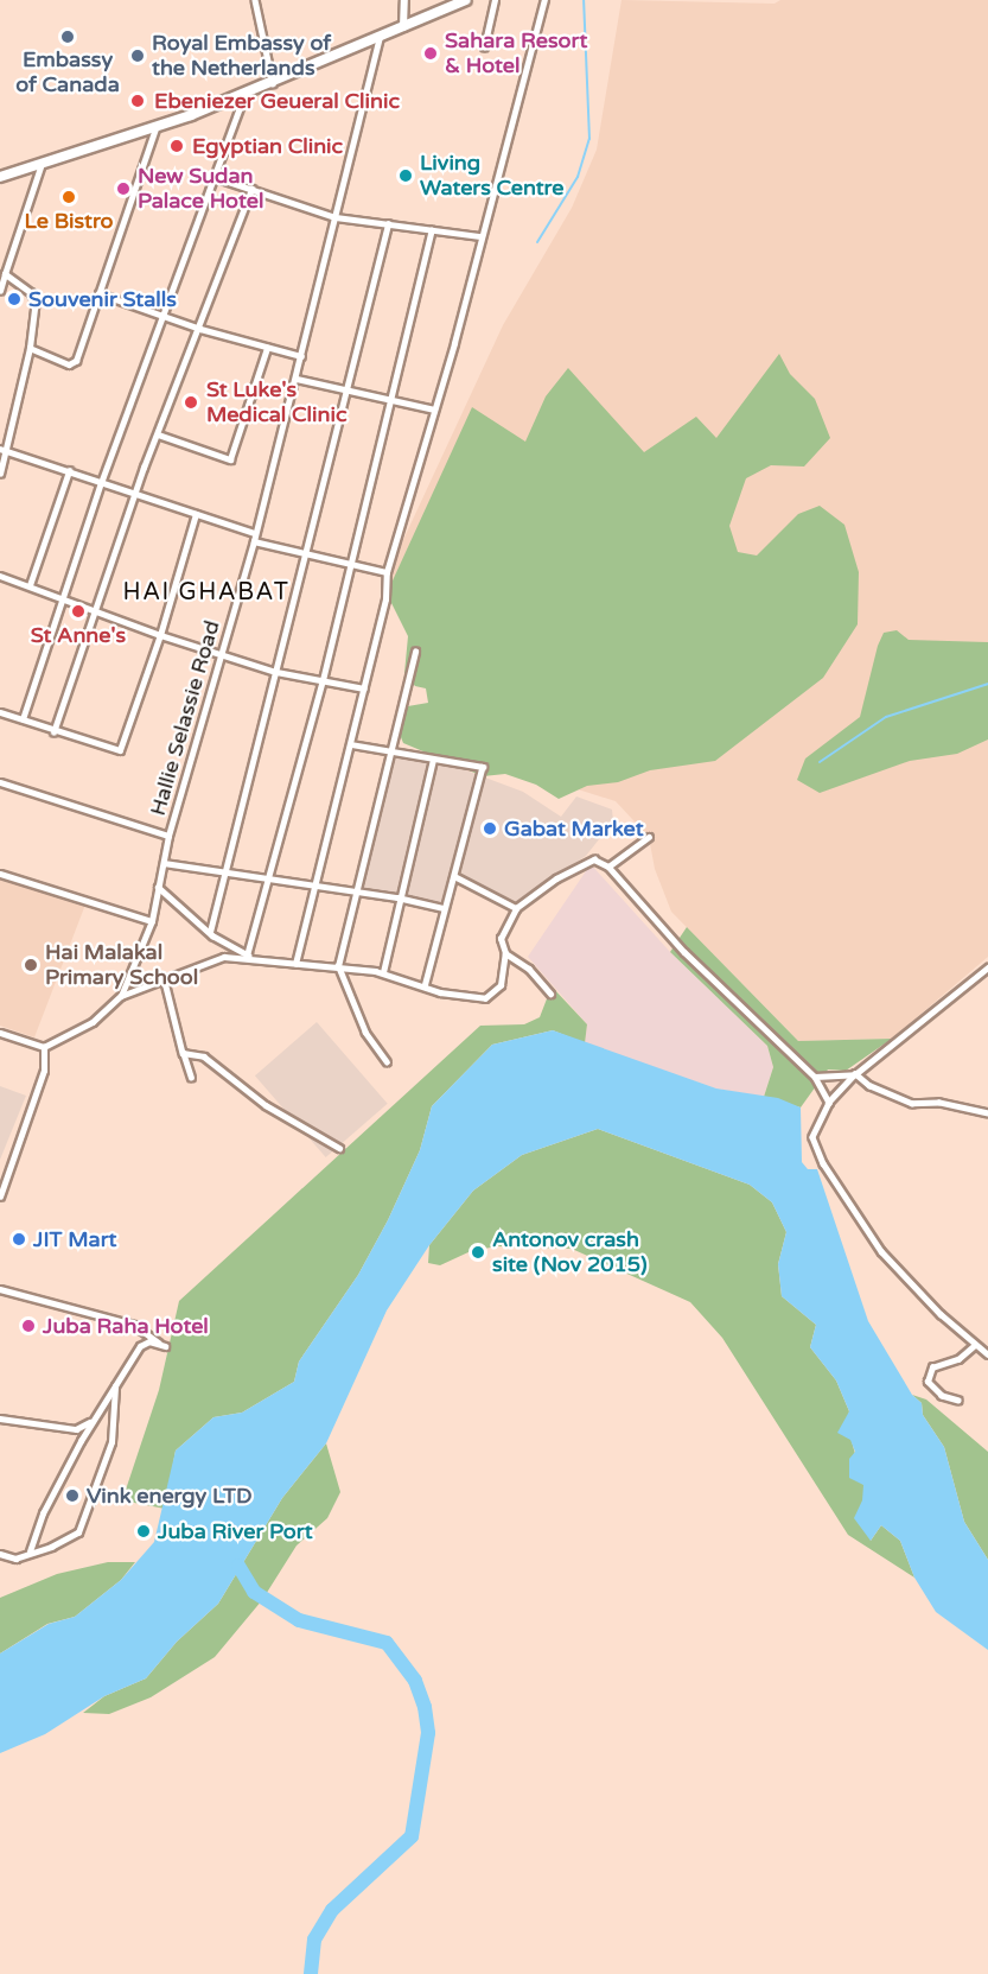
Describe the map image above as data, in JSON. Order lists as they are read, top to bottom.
{
  "streets": {
    "street": ["Hallie Selassie Road"]
  },
  "districts": ["HAI GHABAT"],
  "places": [
    "Embassy of Canada",
    "Sahara Resort & Hotel",
    "Royal Embassy of the Netherlands",
    "Ebeniezer Geueral Clinic",
    "Egyptian Clinic",
    "Living Waters Centre",
    "New Sudan Palace Hotel",
    "Le Bistro",
    "Souvenir Stalls",
    "St Luke's Medical Clinic",
    "St Anne's",
    "Gabat Market",
    "Hai Malakal Primary School",
    "JIT Mart",
    "Antonov crash site (Nov 2015)",
    "Juba Raha Hotel",
    "Vink energy LTD",
    "Juba River Port"
  ]
}
